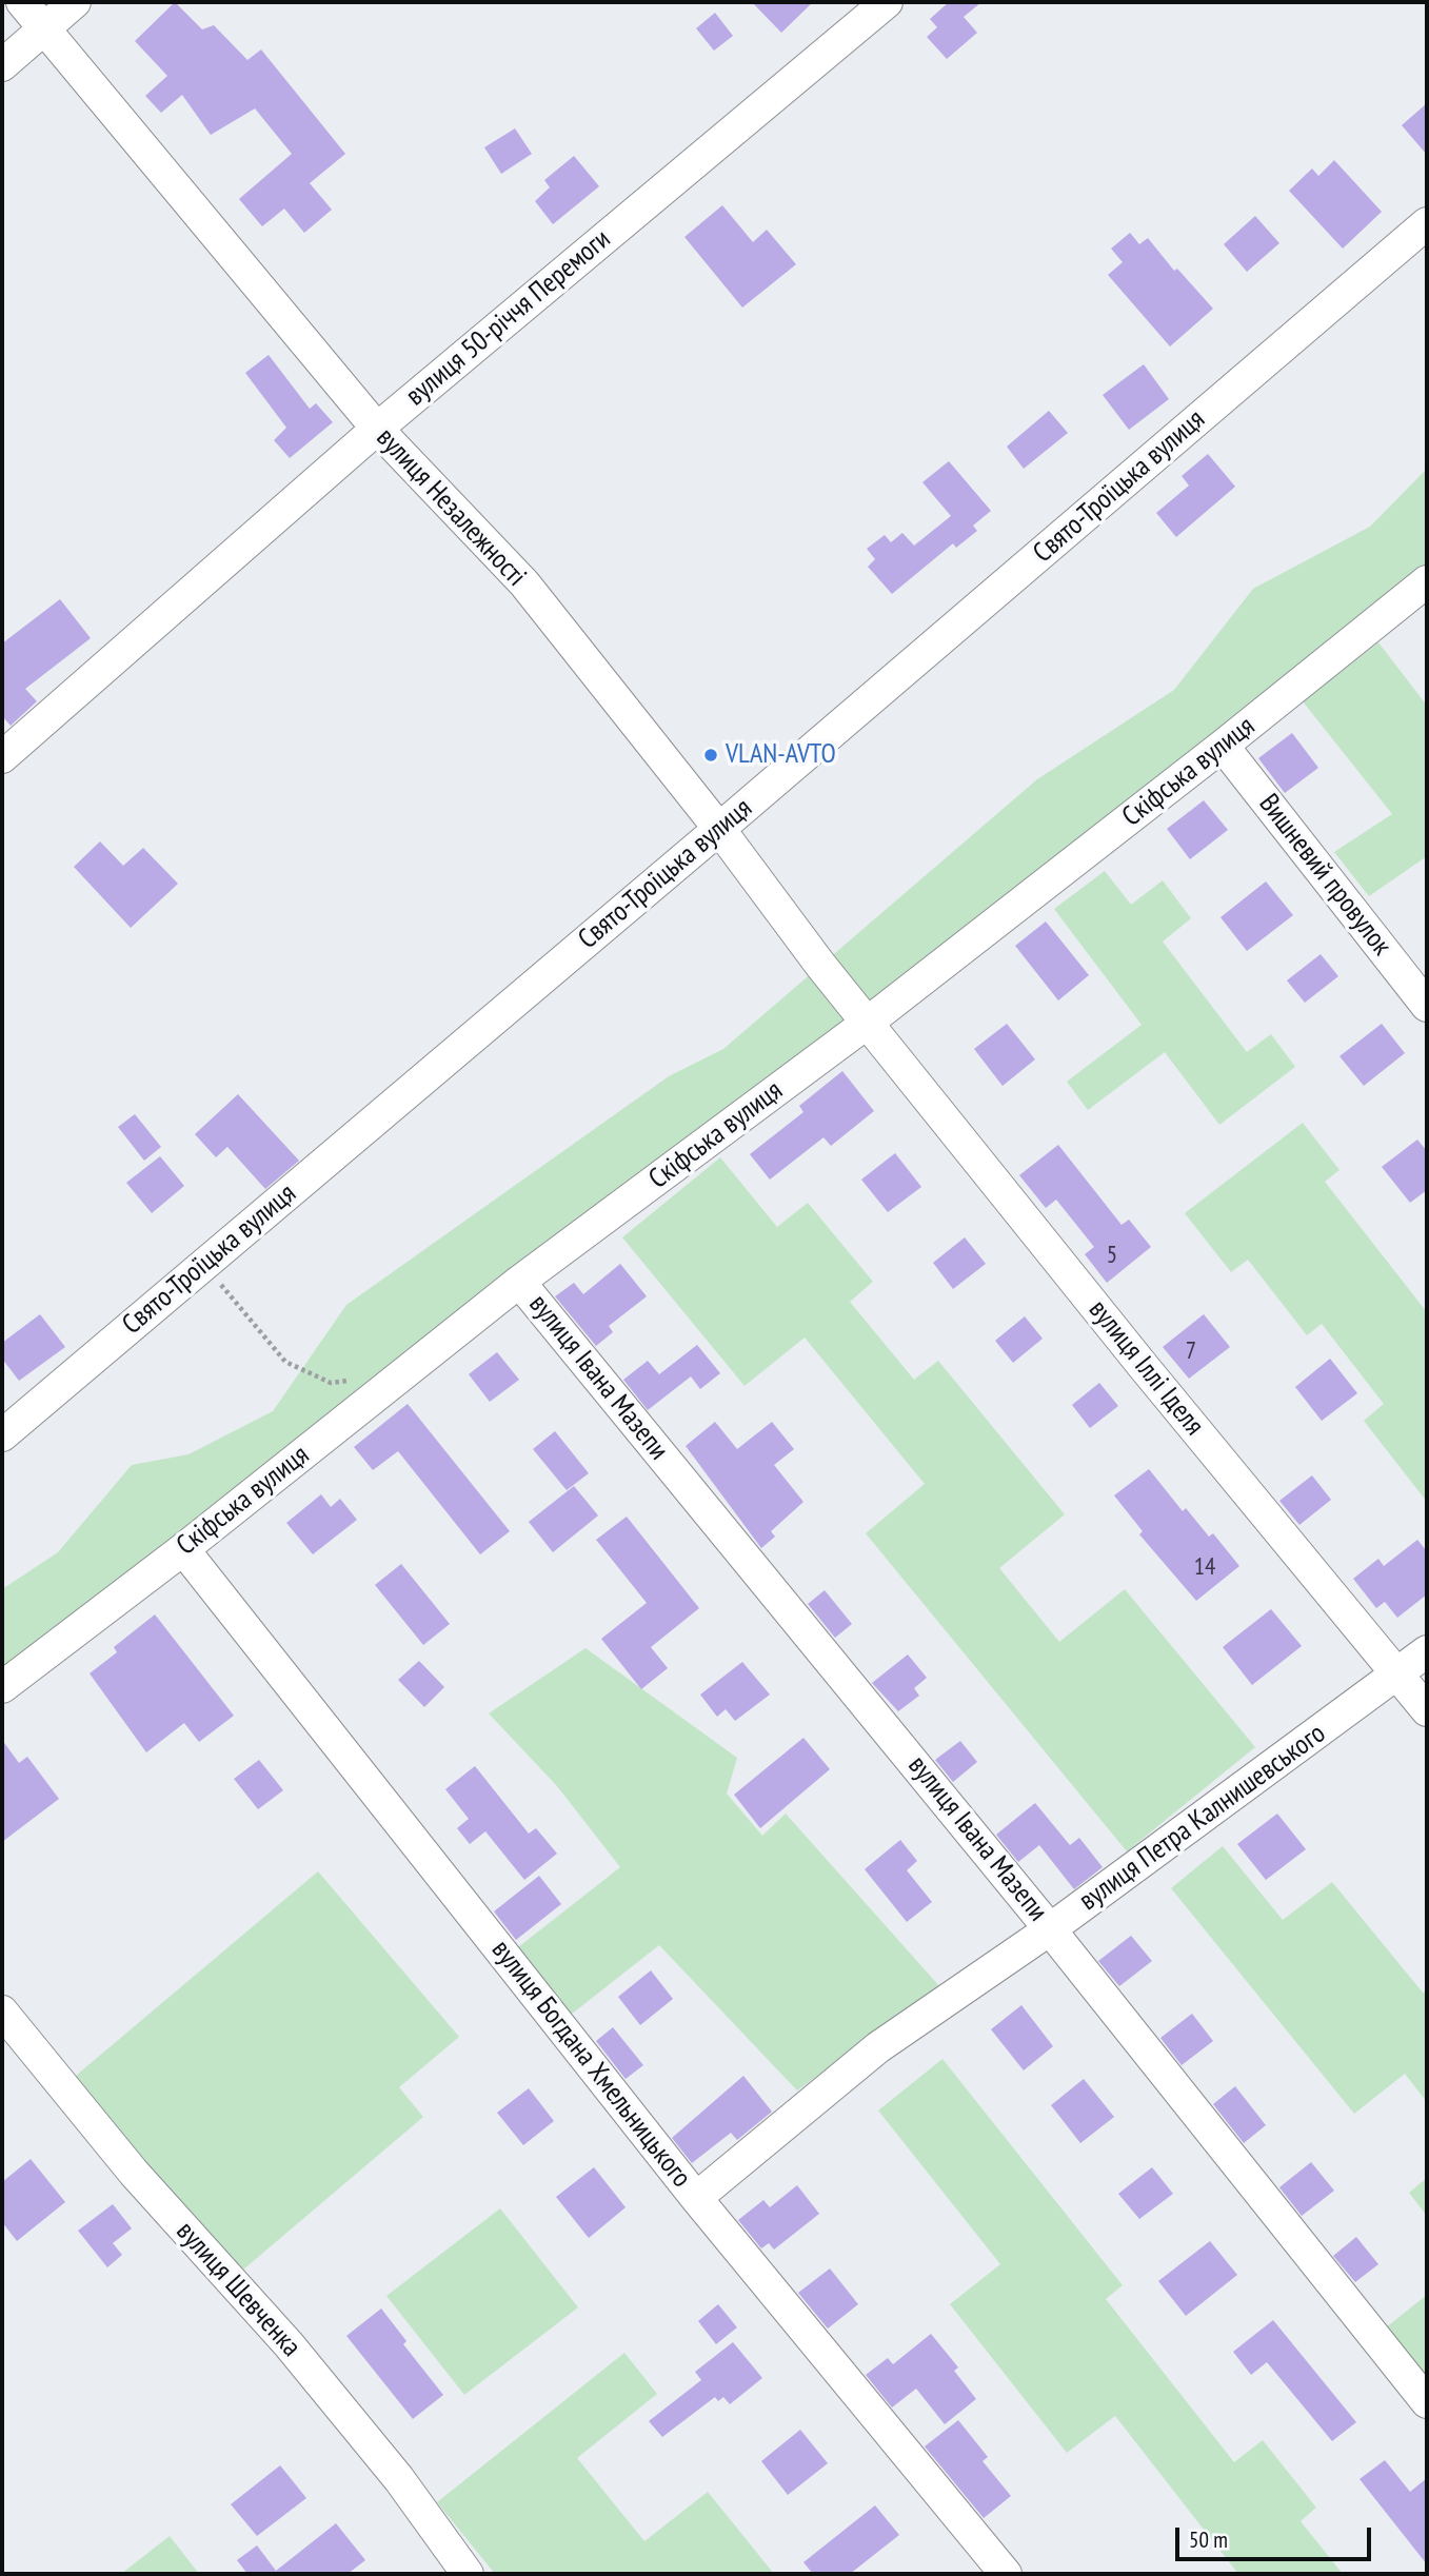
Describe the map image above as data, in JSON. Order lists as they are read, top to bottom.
{
  "streets": {
    "street": [
      "вулиця 50-річчя Перемоги",
      "Свято-Троїцька вулиця",
      "вулиця Незалежності",
      "Скіфська вулиця",
      "Вишневий провулок",
      "вулиця Іллі Іделя",
      "вулиця Івана Мазепи",
      "вулиця Петра Калнишевського",
      "вулиця Богдана Хмельницького",
      "вулиця Шевченка"
    ]
  },
  "crossings": [
    ["вулиця 50-річчя Перемоги", "вулиця Незалежності"],
    ["Свято-Троїцька вулиця", "вулиця Незалежності"],
    ["вулиця Незалежності", "Скіфська вулиця"],
    ["вулиця Незалежності", "вулиця Іллі Іделя"],
    ["Скіфська вулиця", "Вишневий провулок"],
    ["Скіфська вулиця", "вулиця Іллі Іделя"],
    ["Скіфська вулиця", "вулиця Івана Мазепи"],
    ["Скіфська вулиця", "вулиця Богдана Хмельницького"],
    ["вулиця Іллі Іделя", "вулиця Петра Калнишевського"],
    ["вулиця Івана Мазепи", "вулиця Петра Калнишевського"],
    ["вулиця Петра Калнишевського", "вулиця Богдана Хмельницького"]
  ],
  "places": ["VLAN-AVTO"],
  "house_numbers": ["5", "7", "14"],
  "scale_bar": "50 m"
}
